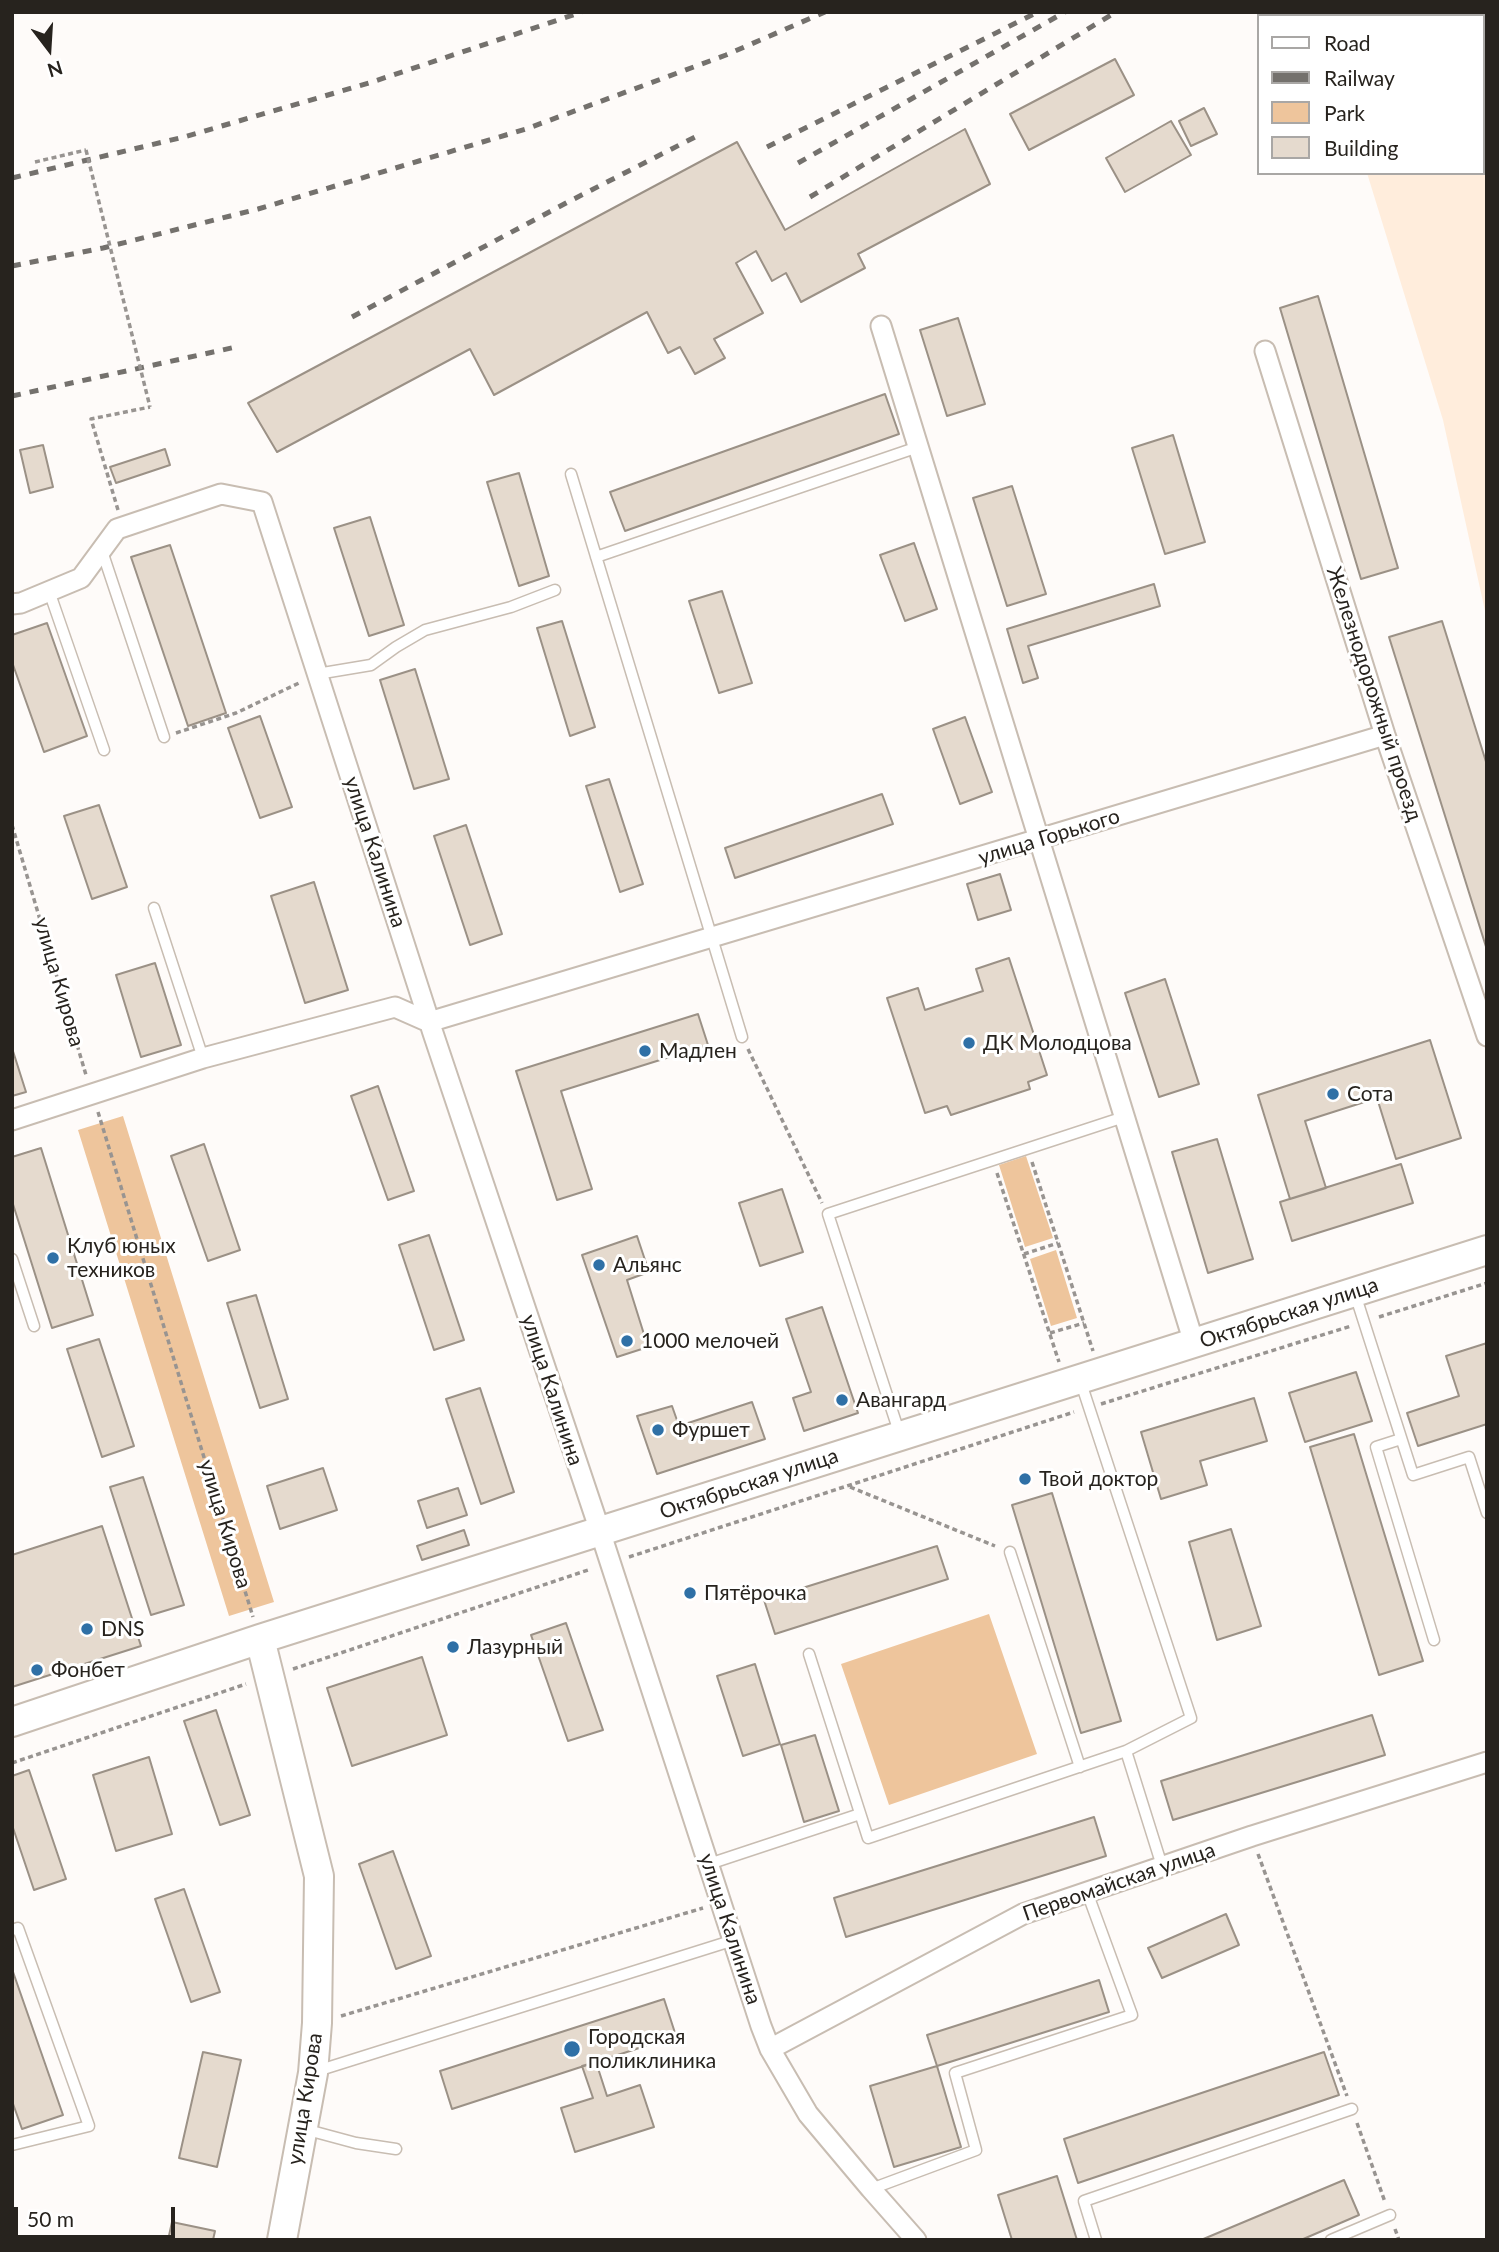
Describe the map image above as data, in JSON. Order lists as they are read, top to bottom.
{
  "streets": {
    "main road": ["улица Кирова", "Октябрьская улица"],
    "street": [
      "Железнодорожный проезд",
      "улица Горького",
      "улица Калинина",
      "Первомайская улица"
    ]
  },
  "crossings": [
    ["Железнодорожный проезд", "улица Горького"],
    ["улица Горького", "улица Калинина"],
    ["улица Калинина", "Октябрьская улица"],
    ["улица Калинина", "Первомайская улица"],
    ["улица Кирова", "Октябрьская улица"]
  ],
  "places": [
    "ДК Молодцова",
    "Мадлен",
    "Сота",
    "Клуб юных техников",
    "Альянс",
    "1000 мелочей",
    "Авангард",
    "Фуршет",
    "Твой доктор",
    "Пятёрочка",
    "DNS",
    "Лазурный",
    "Фонбет",
    "Городская поликлиника"
  ],
  "legend": [
    "Road",
    "Railway",
    "Park",
    "Building"
  ],
  "scale_bar": "50 m",
  "north": "bottom"
}
